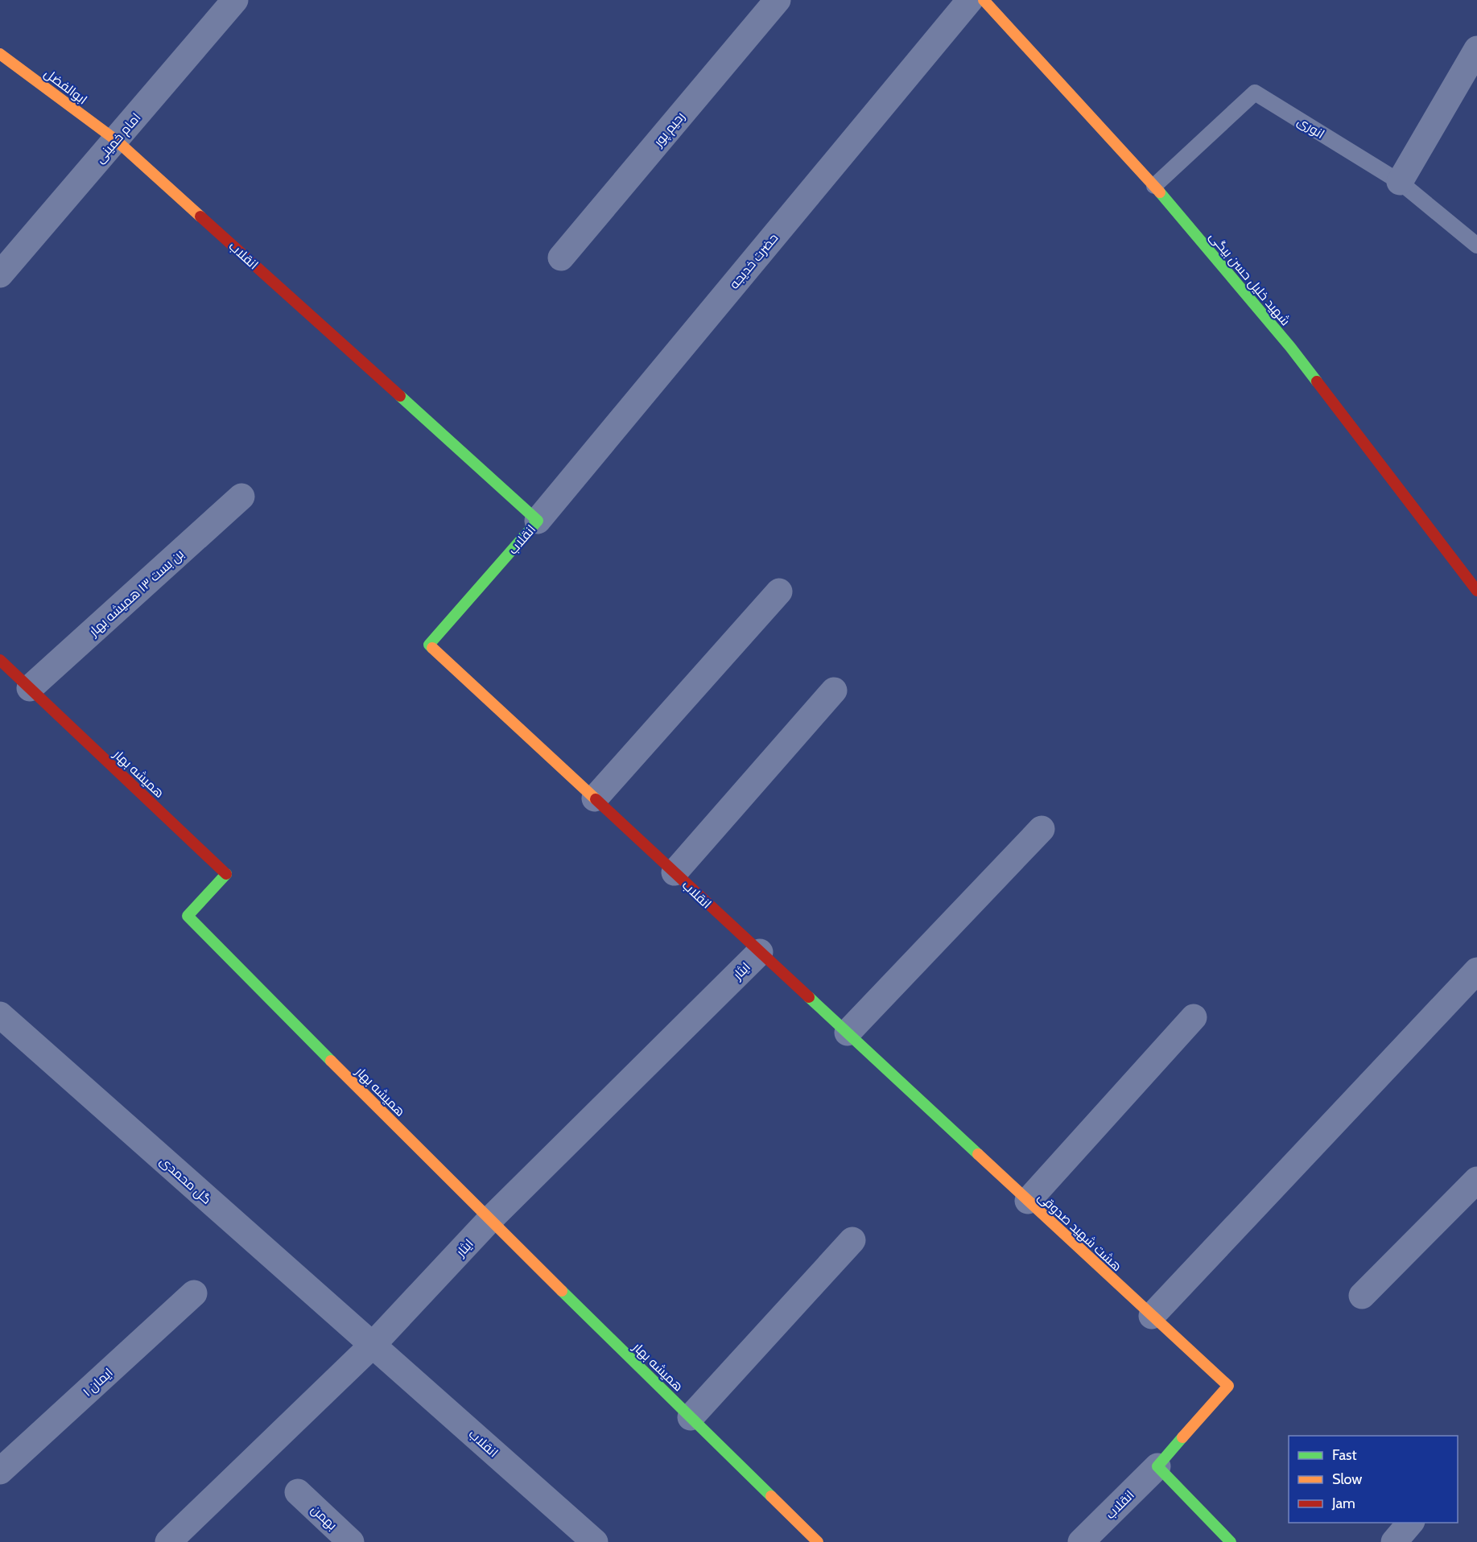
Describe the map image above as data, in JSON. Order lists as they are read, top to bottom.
{
  "streets": {
    "street": [
      "ابوالفضل",
      "رحیم پور",
      "امام خمینی",
      "انقلاب",
      "حضرت خدیجه",
      "شهید خلیل حسن بیگی",
      "بن بست ۱۳ همیشه بهار",
      "همیشه بهار",
      "ایثار",
      "گل محمدی",
      "هشت شهید صدوقی",
      "ایمان ۱",
      "بهمن"
    ],
    "lane": ["انوری"]
  },
  "crossings": [
    ["ابوالفضل", "امام خمینی"],
    ["ابوالفضل", "انقلاب"],
    ["انوری", "شهید خلیل حسن بیگی"],
    ["امام خمینی", "انقلاب"],
    ["انقلاب", "حضرت خدیجه"],
    ["انقلاب", "ایثار"],
    ["انقلاب", "گل محمدی"],
    ["انقلاب", "هشت شهید صدوقی"],
    ["بن بست ۱۳ همیشه بهار", "همیشه بهار"],
    ["همیشه بهار", "ایثار"],
    ["ایثار", "گل محمدی"],
    ["ایثار", "هشت شهید صدوقی"]
  ],
  "legend": ["Fast", "Slow", "Jam"]
}
